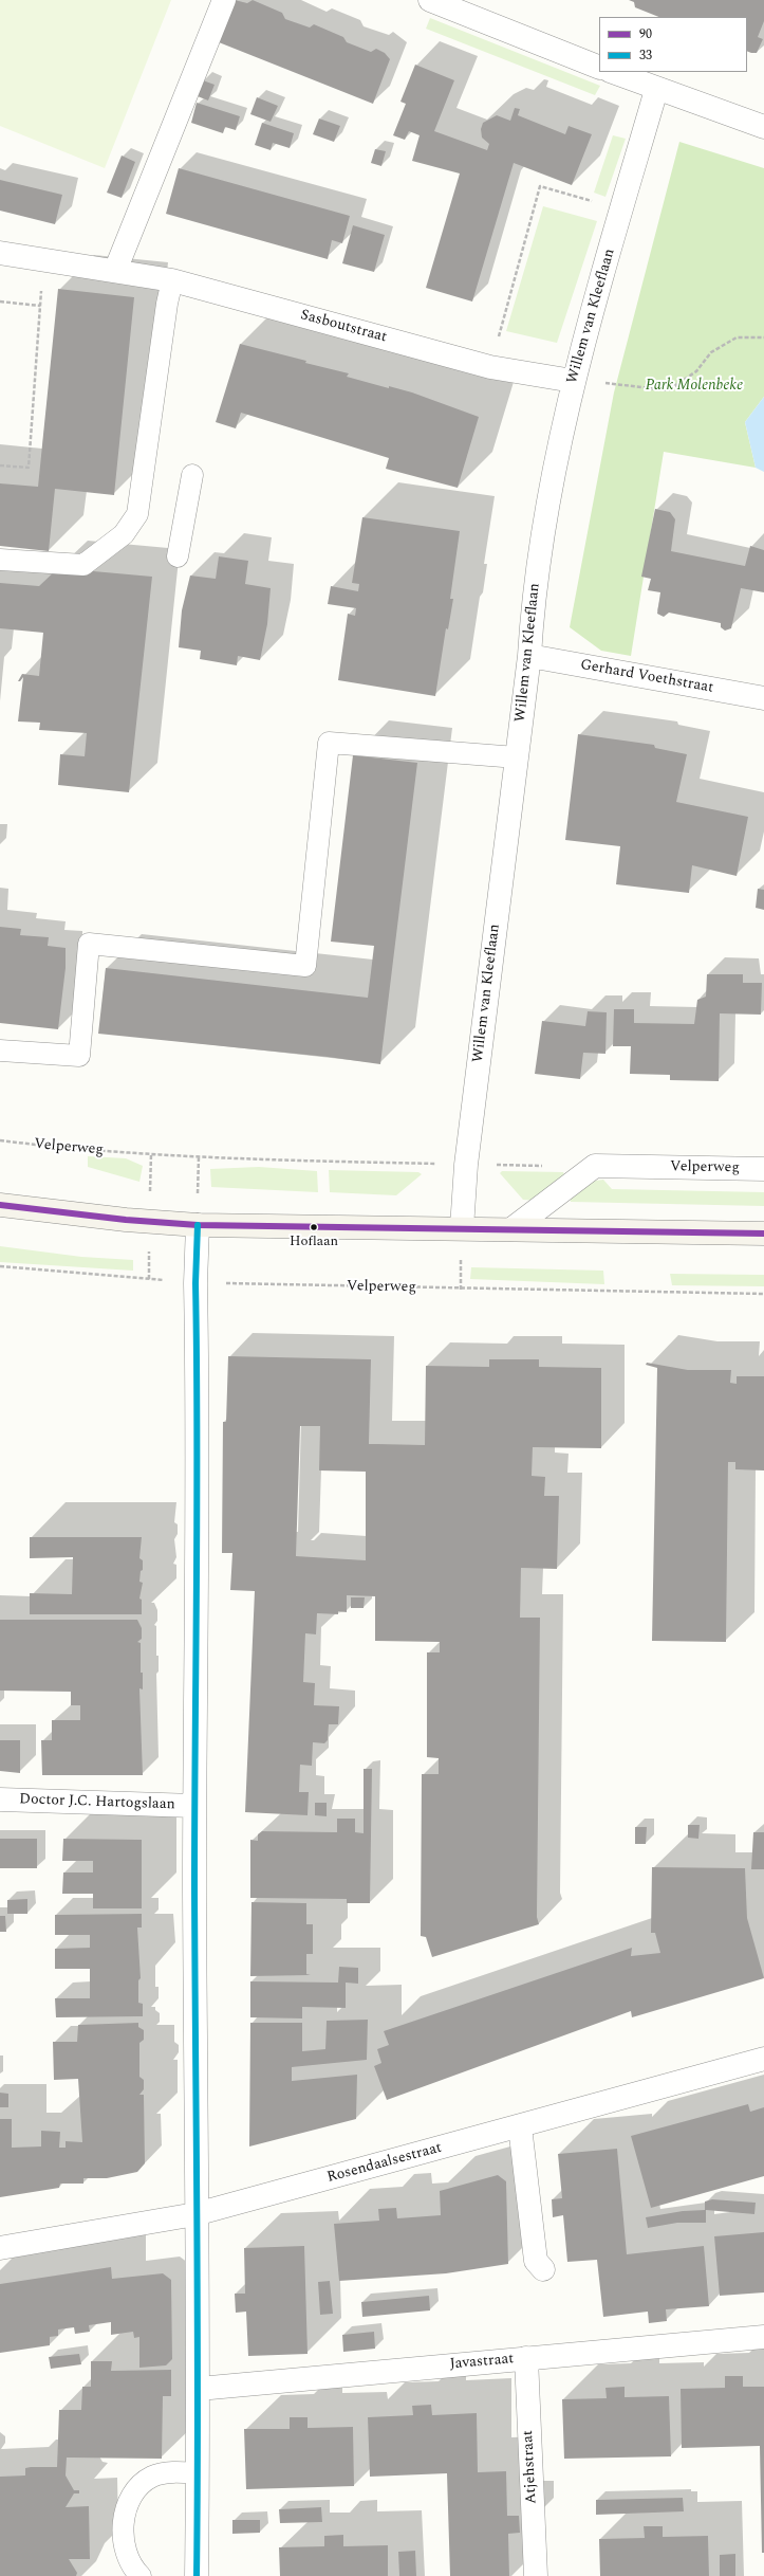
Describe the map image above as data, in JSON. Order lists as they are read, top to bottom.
{
  "streets": {
    "street": [
      "Willem van Kleeflaan",
      "Sasboutstraat",
      "Gerhard Voethstraat",
      "Velperweg",
      "Doctor J.C. Hartogslaan",
      "Rosendaalsestraat",
      "Javastraat",
      "Atjehstraat"
    ]
  },
  "crossings": [
    ["Willem van Kleeflaan", "Sasboutstraat"],
    ["Willem van Kleeflaan", "Gerhard Voethstraat"],
    ["Willem van Kleeflaan", "Velperweg"],
    ["Javastraat", "Atjehstraat"]
  ],
  "parks": ["Park Molenbeke"],
  "places": ["Hoflaan"],
  "lines": ["transit line 90", "transit line 33"],
  "legend": ["90", "33"]
}
